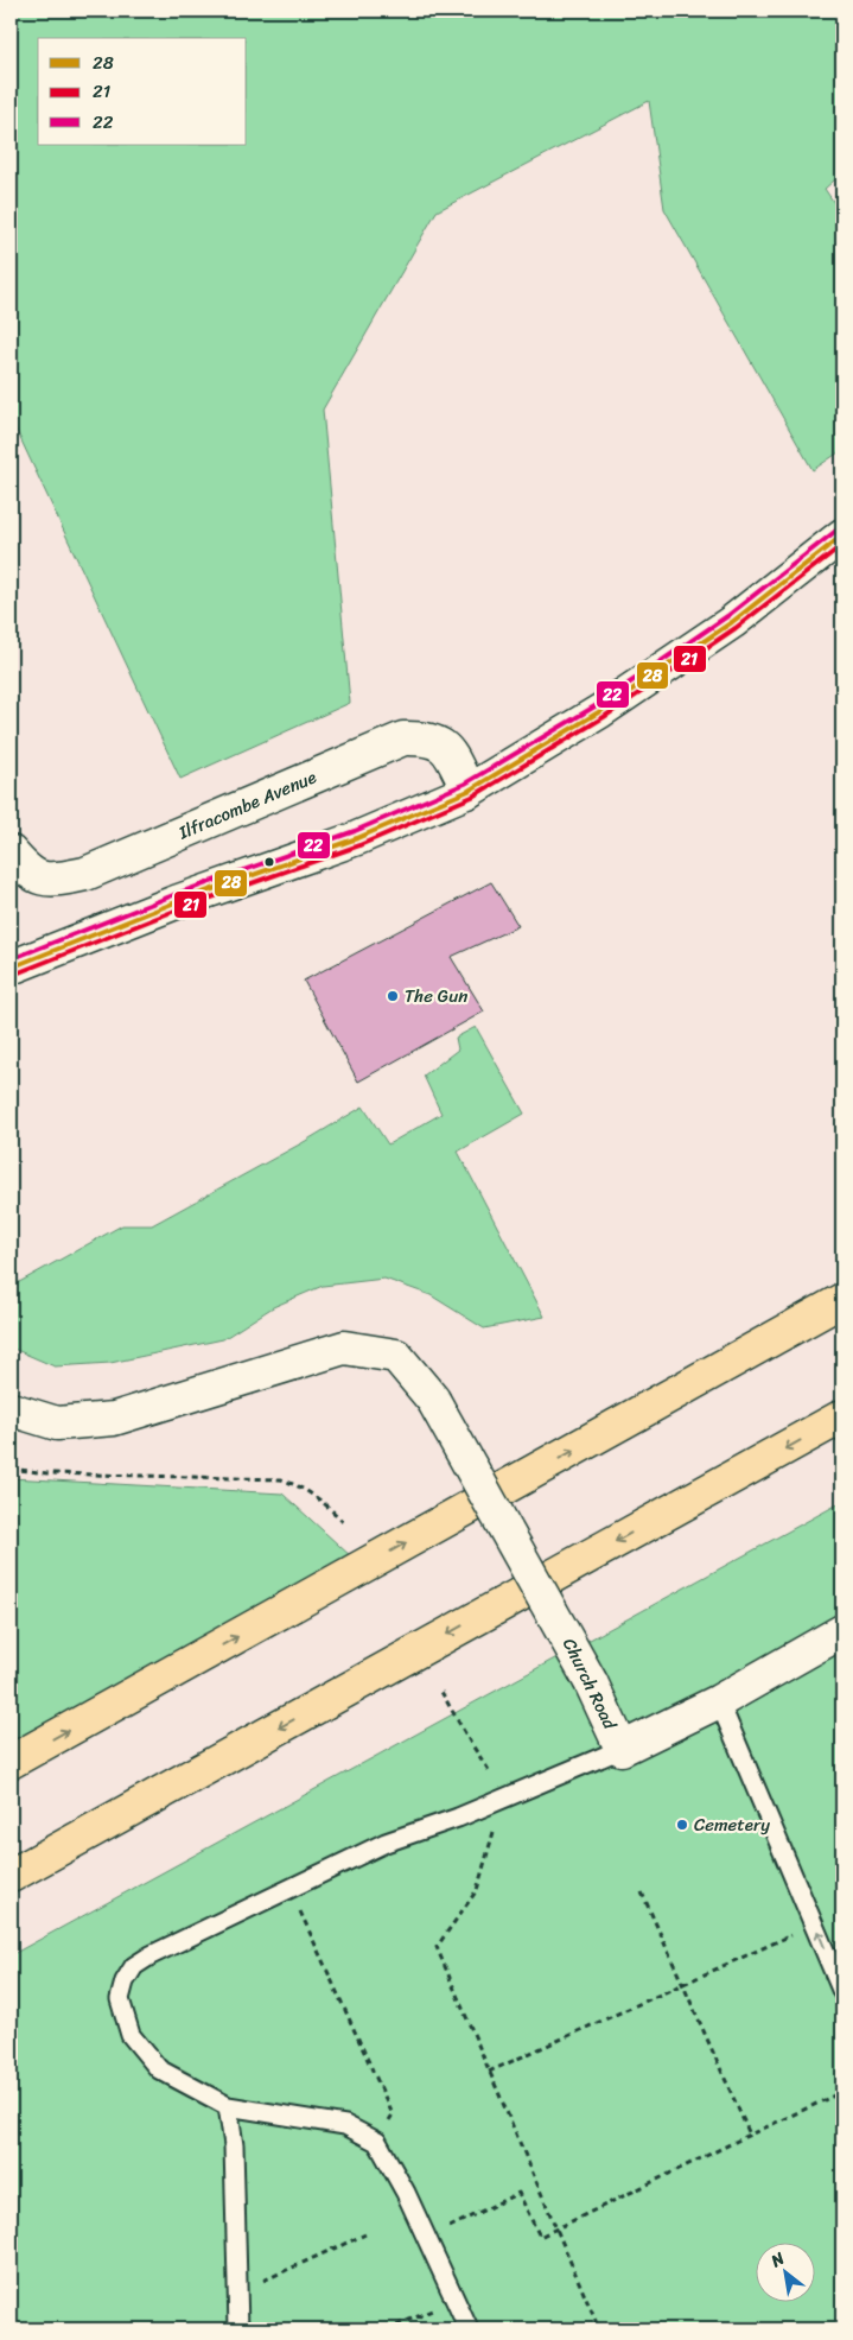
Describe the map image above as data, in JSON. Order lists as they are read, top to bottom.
{
  "streets": {
    "street": ["Ilfracombe Avenue", "Church Road"]
  },
  "places": ["The Gun", "Cemetery"],
  "lines": ["transit line 22", "transit line 28", "transit line 21"],
  "legend": ["28", "21", "22"],
  "north": "top left"
}
